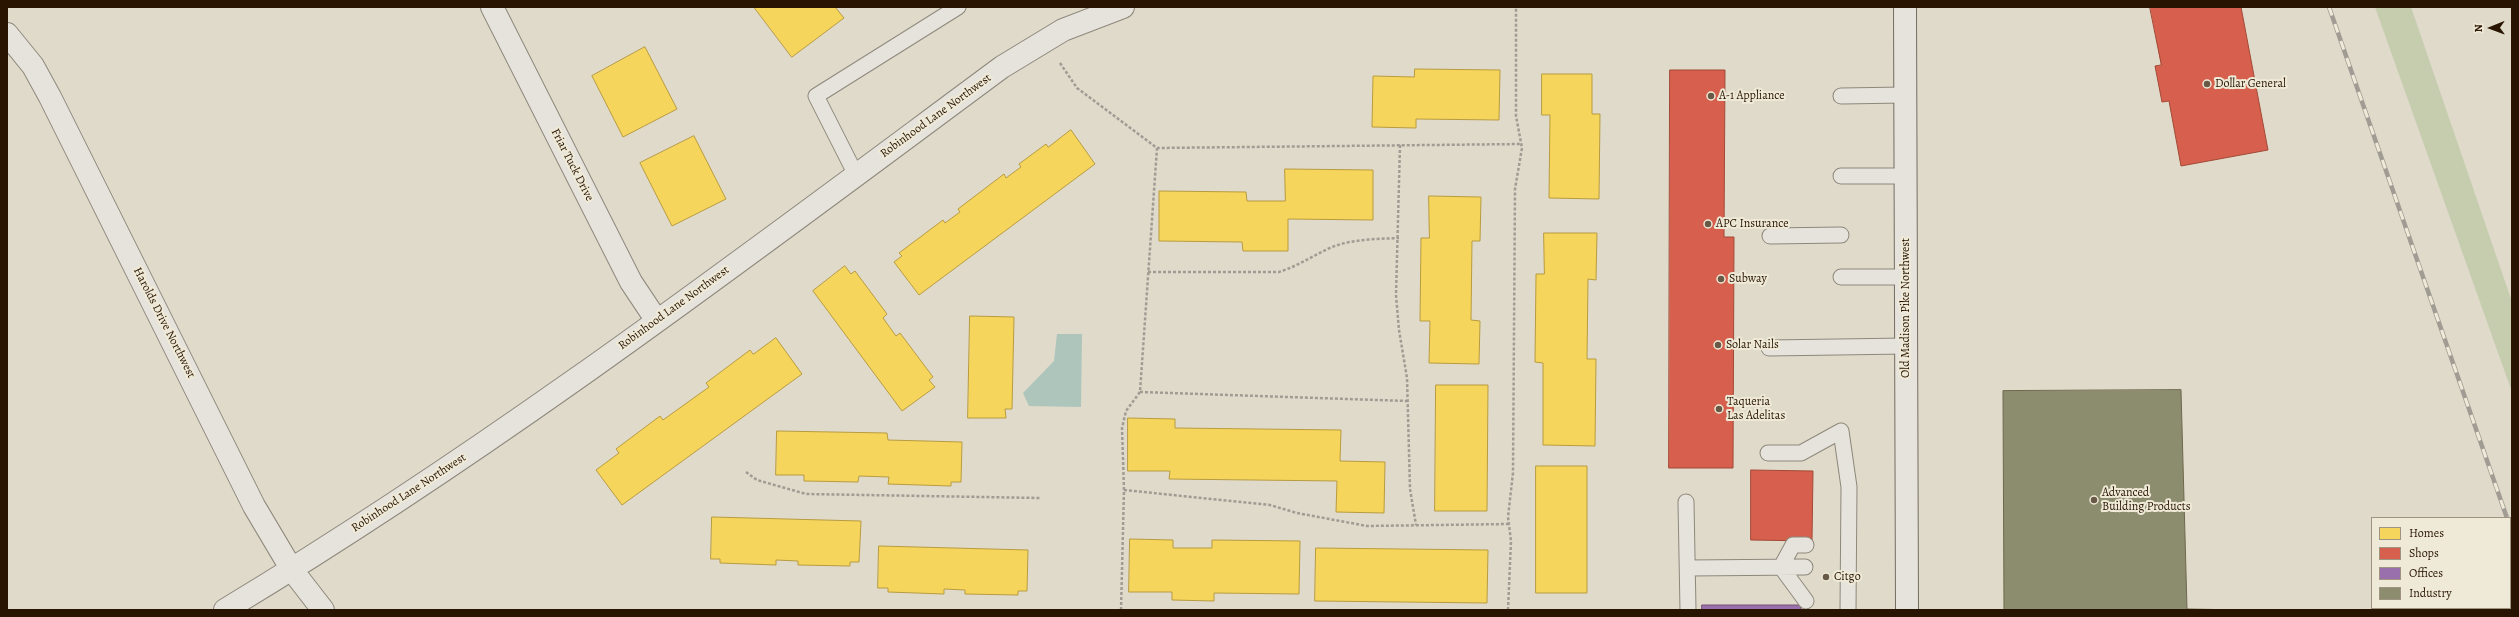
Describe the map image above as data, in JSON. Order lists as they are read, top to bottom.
{
  "streets": {
    "street": [
      "Robinhood Lane Northwest",
      "Friar Tuck Drive",
      "Old Madison Pike Northwest",
      "Harolds Drive Northwest"
    ]
  },
  "crossings": [
    ["Robinhood Lane Northwest", "Friar Tuck Drive"],
    ["Robinhood Lane Northwest", "Harolds Drive Northwest"]
  ],
  "places": [
    "Dollar General",
    "A-1 Appliance",
    "APC Insurance",
    "Subway",
    "Solar Nails",
    "Taqueria Las Adelitas",
    "Advanced Building Products",
    "Citgo"
  ],
  "legend": [
    "Homes",
    "Shops",
    "Offices",
    "Industry"
  ],
  "north": "left"
}
